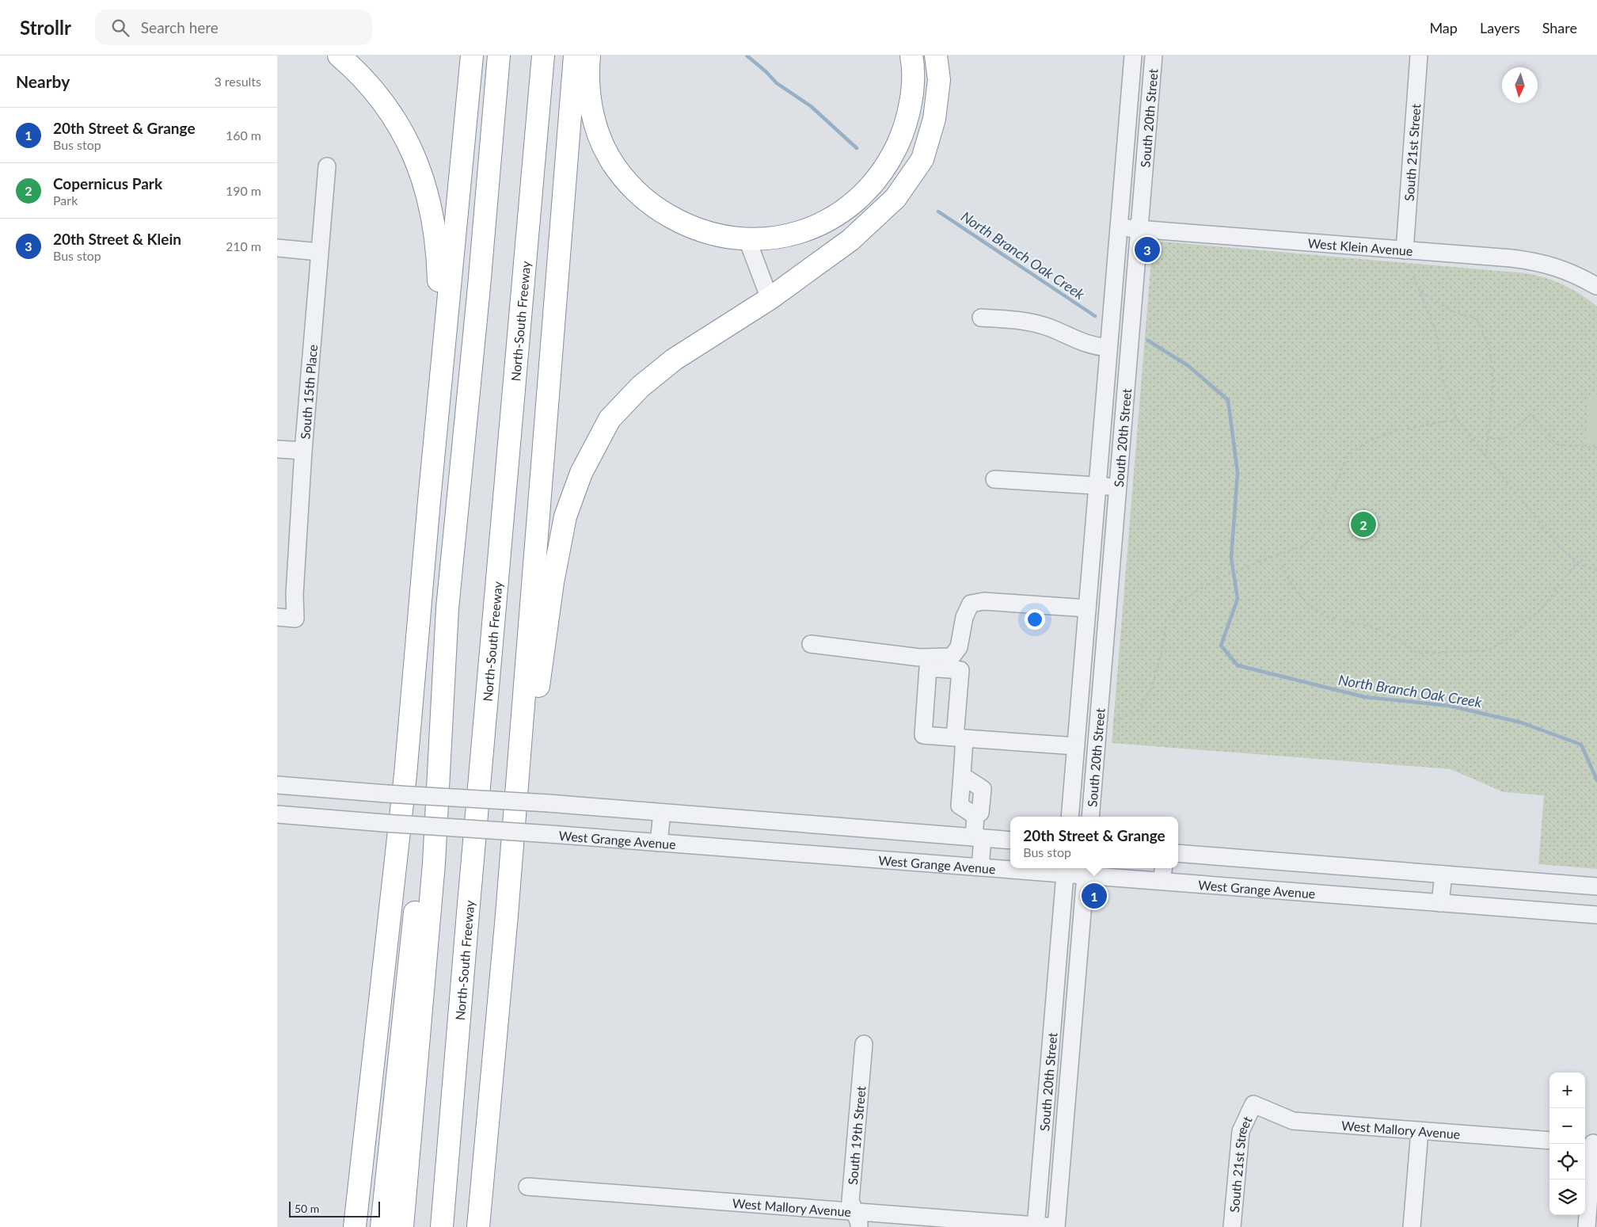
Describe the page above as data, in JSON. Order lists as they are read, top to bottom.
{
  "streets": {
    "highway": ["North-South Freeway"],
    "street": [
      "South 20th Street",
      "South 21st Street",
      "West Klein Avenue",
      "South 15th Place",
      "West Grange Avenue",
      "West Mallory Avenue",
      "South 19th Street"
    ]
  },
  "crossings": [
    ["South 20th Street", "West Klein Avenue"],
    ["South 20th Street", "West Grange Avenue"],
    ["South 20th Street", "West Mallory Avenue"],
    ["South 21st Street", "West Klein Avenue"],
    ["South 21st Street", "West Mallory Avenue"],
    ["West Mallory Avenue", "South 19th Street"]
  ],
  "water": ["North Branch Oak Creek"],
  "scale_bar": "50 m",
  "north": "bottom",
  "page": {
    "header": "Strollr",
    "search": "Search here",
    "nav": ["Map", "Layers", "Share"],
    "heading": ["Nearby", "3 results"],
    "list": [
      {
        "mark": "1",
        "name": "20th Street & Grange",
        "note": "Bus stop",
        "value": "160 m"
      },
      {
        "mark": "2",
        "name": "Copernicus Park",
        "note": "Park",
        "value": "190 m"
      },
      {
        "mark": "3",
        "name": "20th Street & Klein",
        "note": "Bus stop",
        "value": "210 m"
      }
    ],
    "pins": ["3", "2", "1"],
    "popup": ["20th Street & Grange", "Bus stop"],
    "map_buttons": ["+", "−"],
    "scale": "50 m"
  }
}
